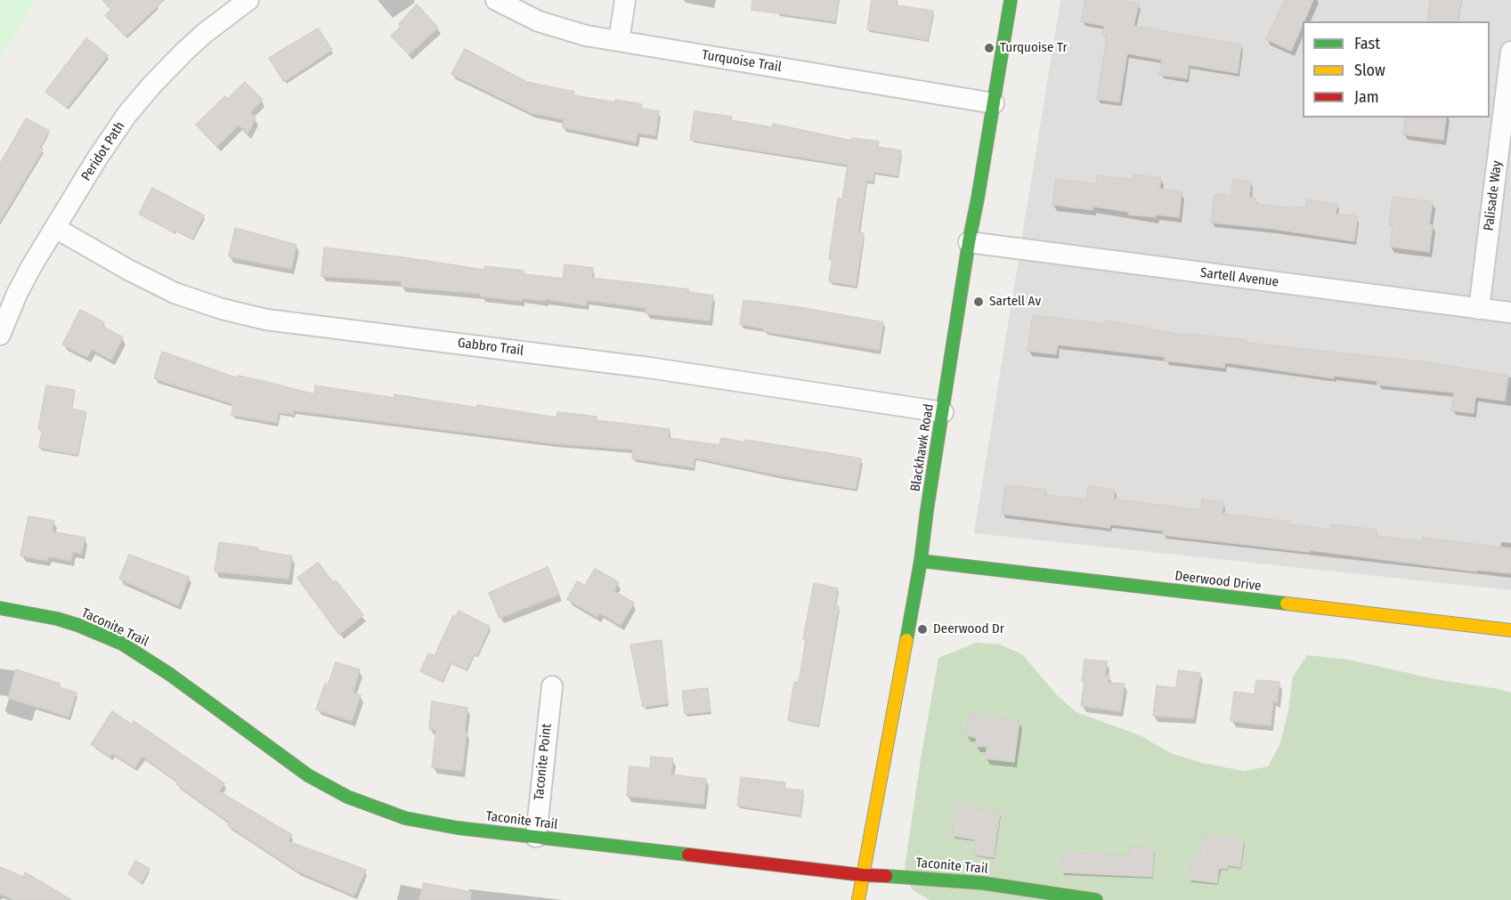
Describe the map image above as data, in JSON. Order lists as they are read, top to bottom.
{
  "streets": {
    "street": [
      "Turquoise Trail",
      "Peridot Path",
      "Palisade Way",
      "Sartell Avenue",
      "Gabbro Trail",
      "Blackhawk Road",
      "Deerwood Drive",
      "Taconite Trail",
      "Taconite Point"
    ]
  },
  "crossings": [
    ["Turquoise Trail", "Blackhawk Road"],
    ["Peridot Path", "Gabbro Trail"],
    ["Palisade Way", "Sartell Avenue"],
    ["Sartell Avenue", "Blackhawk Road"],
    ["Gabbro Trail", "Blackhawk Road"],
    ["Blackhawk Road", "Deerwood Drive"],
    ["Blackhawk Road", "Taconite Trail"],
    ["Taconite Trail", "Taconite Point"]
  ],
  "places": ["Turquoise Tr", "Sartell Av", "Deerwood Dr"],
  "legend": ["Fast", "Slow", "Jam"]
}
